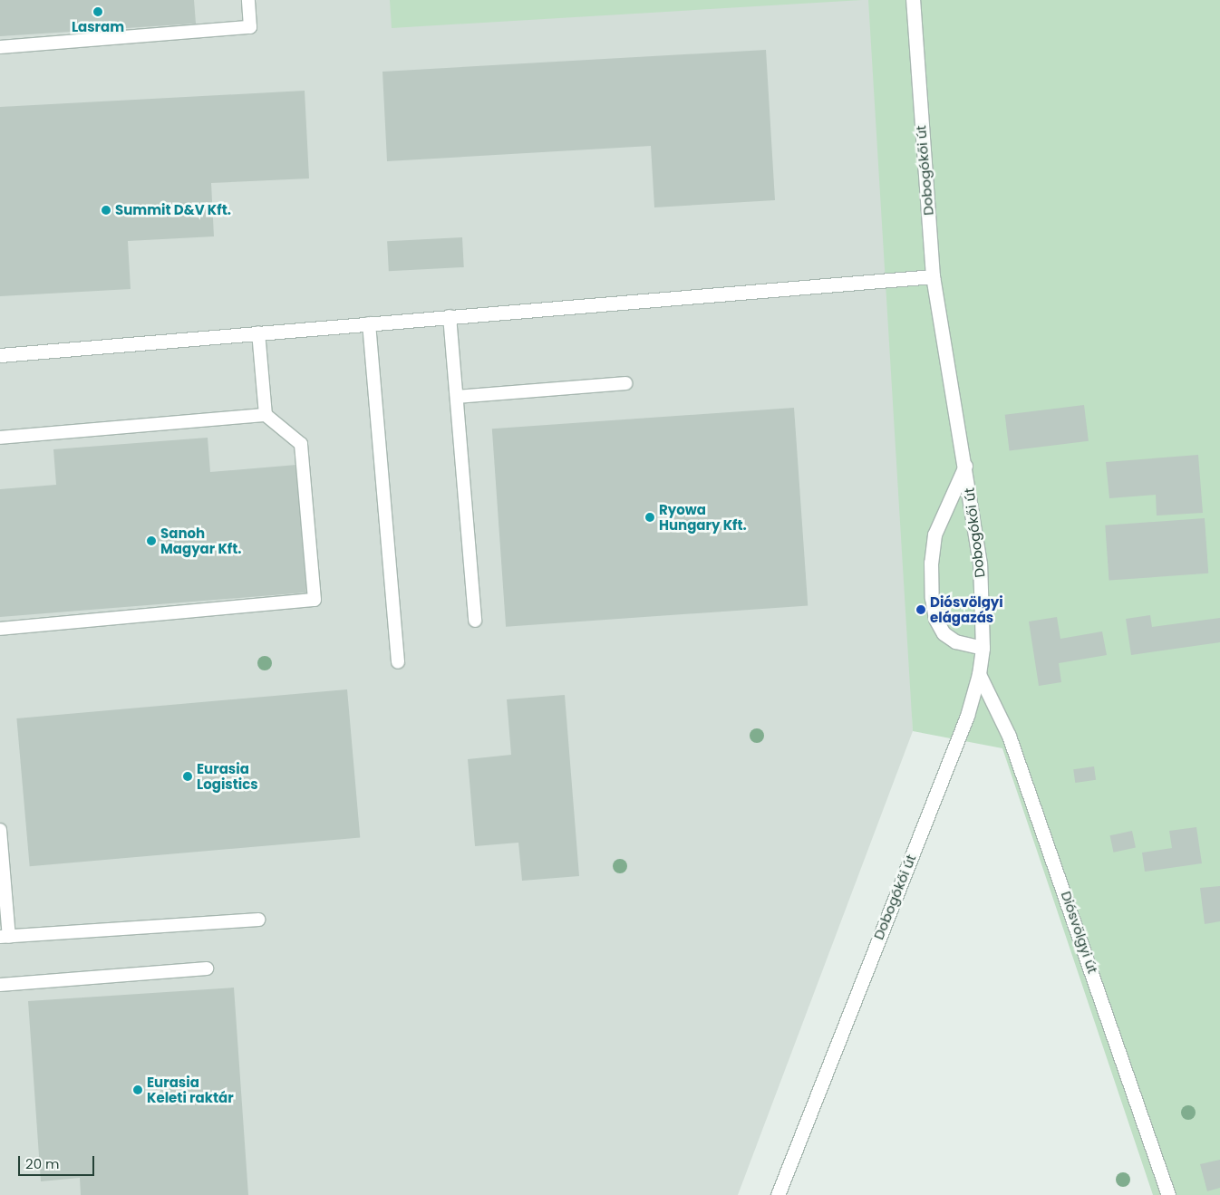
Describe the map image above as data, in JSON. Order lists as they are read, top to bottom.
{
  "streets": {
    "street": ["Dobogókői út", "Diósvölgyi út"]
  },
  "crossings": [
    ["Dobogókői út", "Diósvölgyi út"]
  ],
  "places": [
    "Lasram",
    "Summit D&V Kft.",
    "Ryowa Hungary Kft.",
    "Sanoh Magyar Kft.",
    "Diósvölgyi elágazás",
    "Eurasia Logistics",
    "Eurasia Keleti raktár"
  ],
  "scale_bar": "20 m"
}
